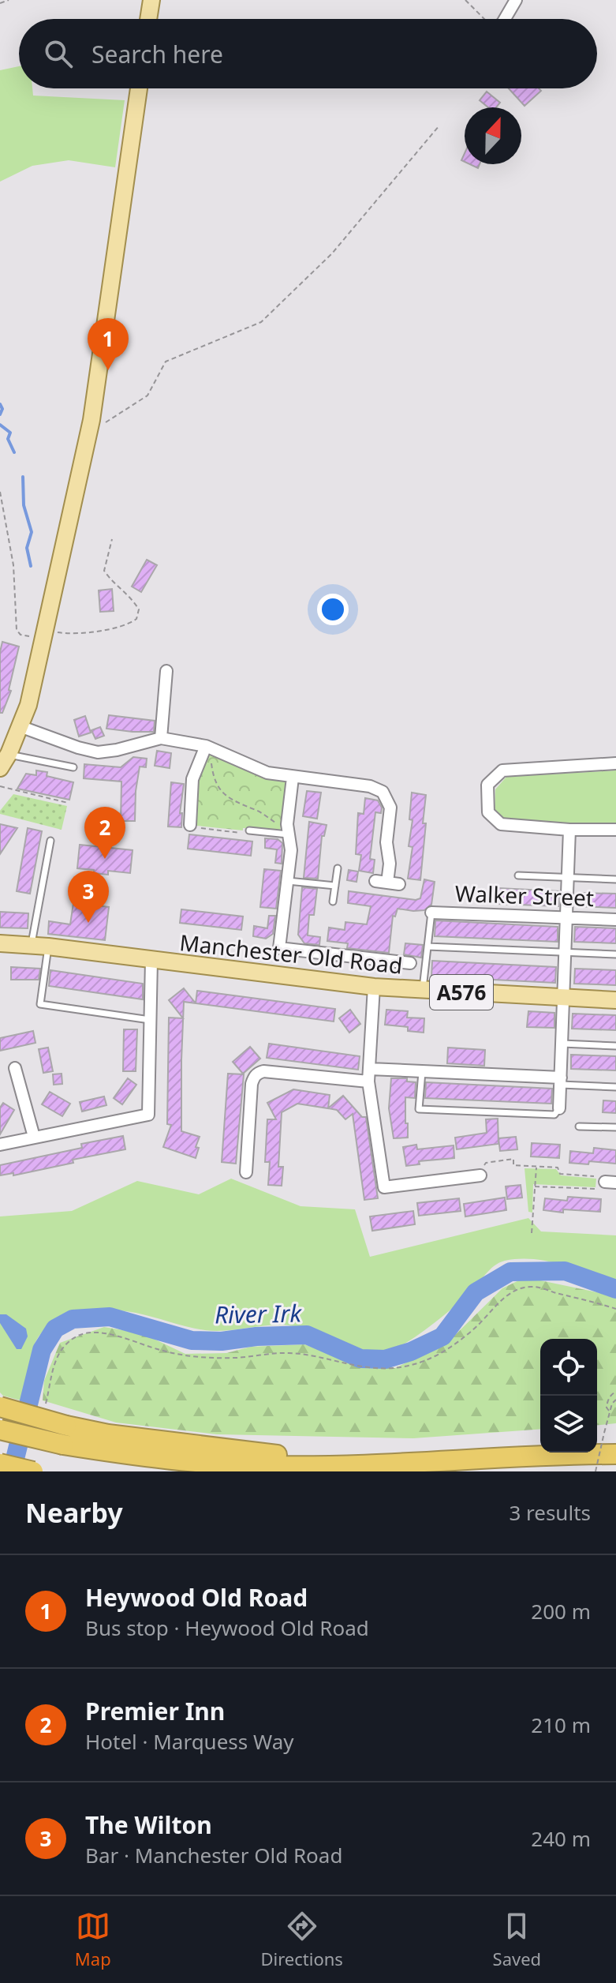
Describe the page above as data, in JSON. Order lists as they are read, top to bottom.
{
  "streets": {
    "main road": ["Manchester Old Road", "A576"],
    "street": ["Walker Street"]
  },
  "water": ["River Irk"],
  "north": "top",
  "page": {
    "search": "Search here",
    "pins": ["1", "2", "3"],
    "heading": ["Nearby", "3 results"],
    "list": [
      {
        "mark": "1",
        "name": "Heywood Old Road",
        "note": "Bus stop · Heywood Old Road",
        "value": "200 m"
      },
      {
        "mark": "2",
        "name": "Premier Inn",
        "note": "Hotel · Marquess Way",
        "value": "210 m"
      },
      {
        "mark": "3",
        "name": "The Wilton",
        "note": "Bar · Manchester Old Road",
        "value": "240 m"
      }
    ],
    "nav": ["Map", "Directions", "Saved"]
  }
}
